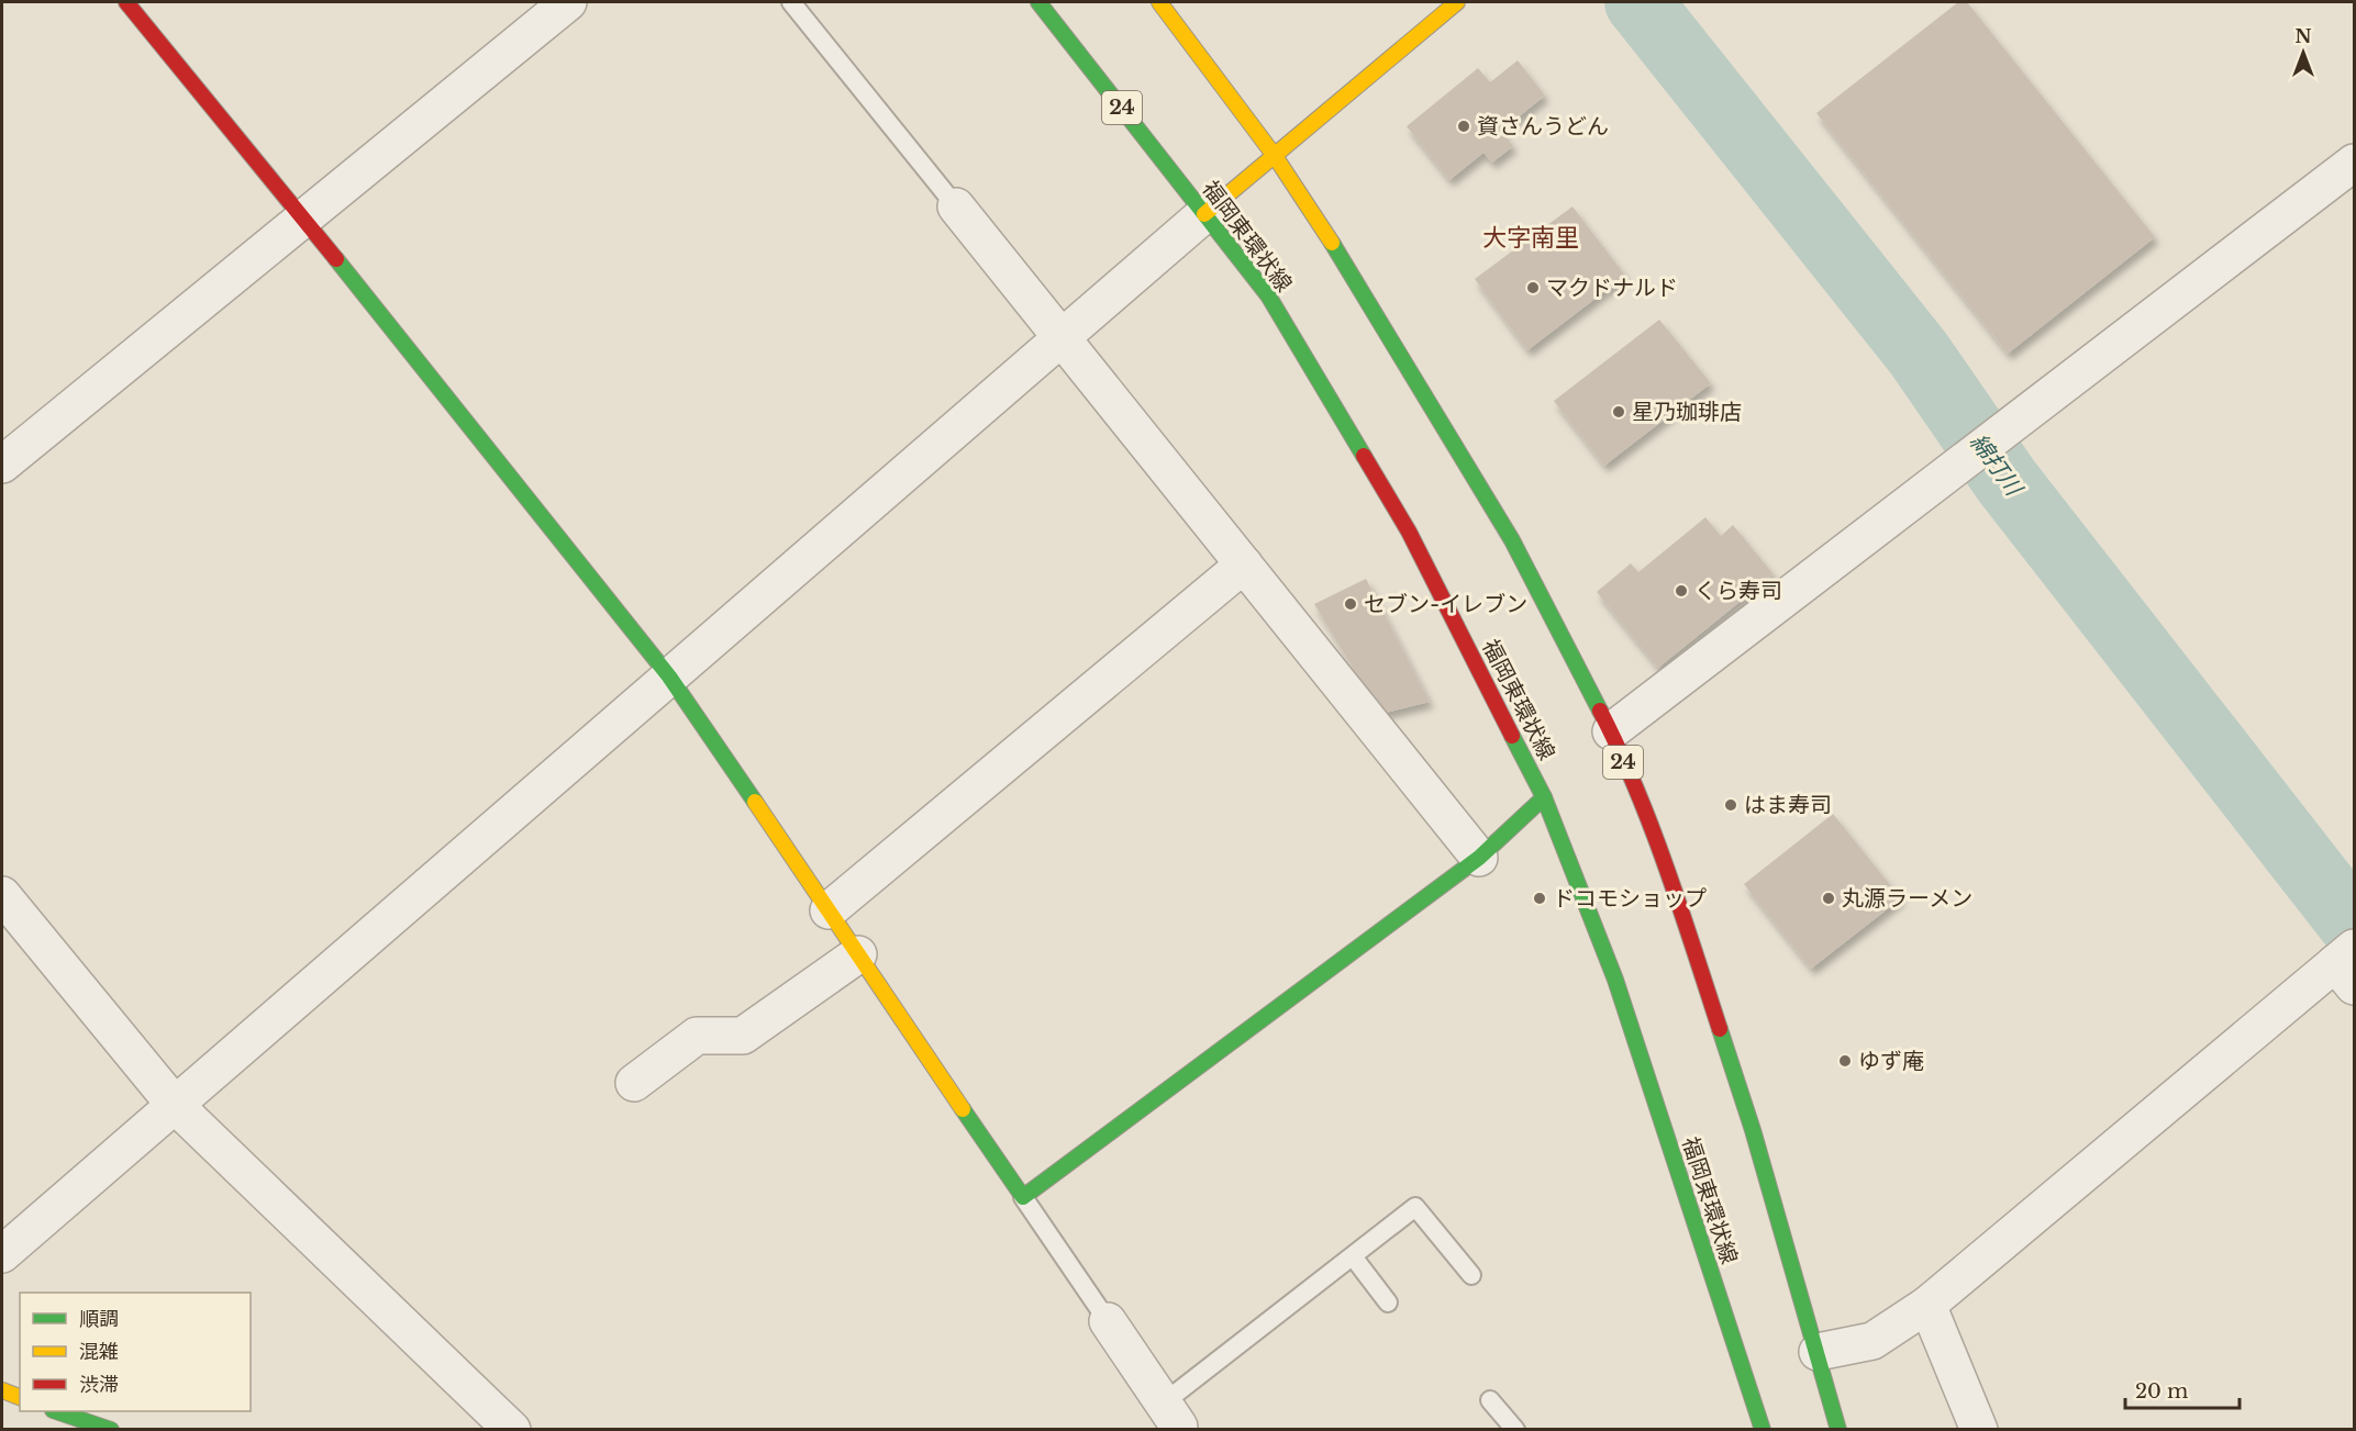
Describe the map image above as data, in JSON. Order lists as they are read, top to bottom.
{
  "streets": {
    "main road": ["24", "福岡東環状線"]
  },
  "districts": ["大字南里"],
  "water": ["綿打川"],
  "places": [
    "資さんうどん",
    "マクドナルド",
    "星乃珈琲店",
    "くら寿司",
    "セブン-イレブン",
    "はま寿司",
    "ドコモショップ",
    "丸源ラーメン",
    "ゆず庵"
  ],
  "legend": ["順調", "混雑", "渋滞"],
  "scale_bar": "20 m",
  "north": "top"
}
